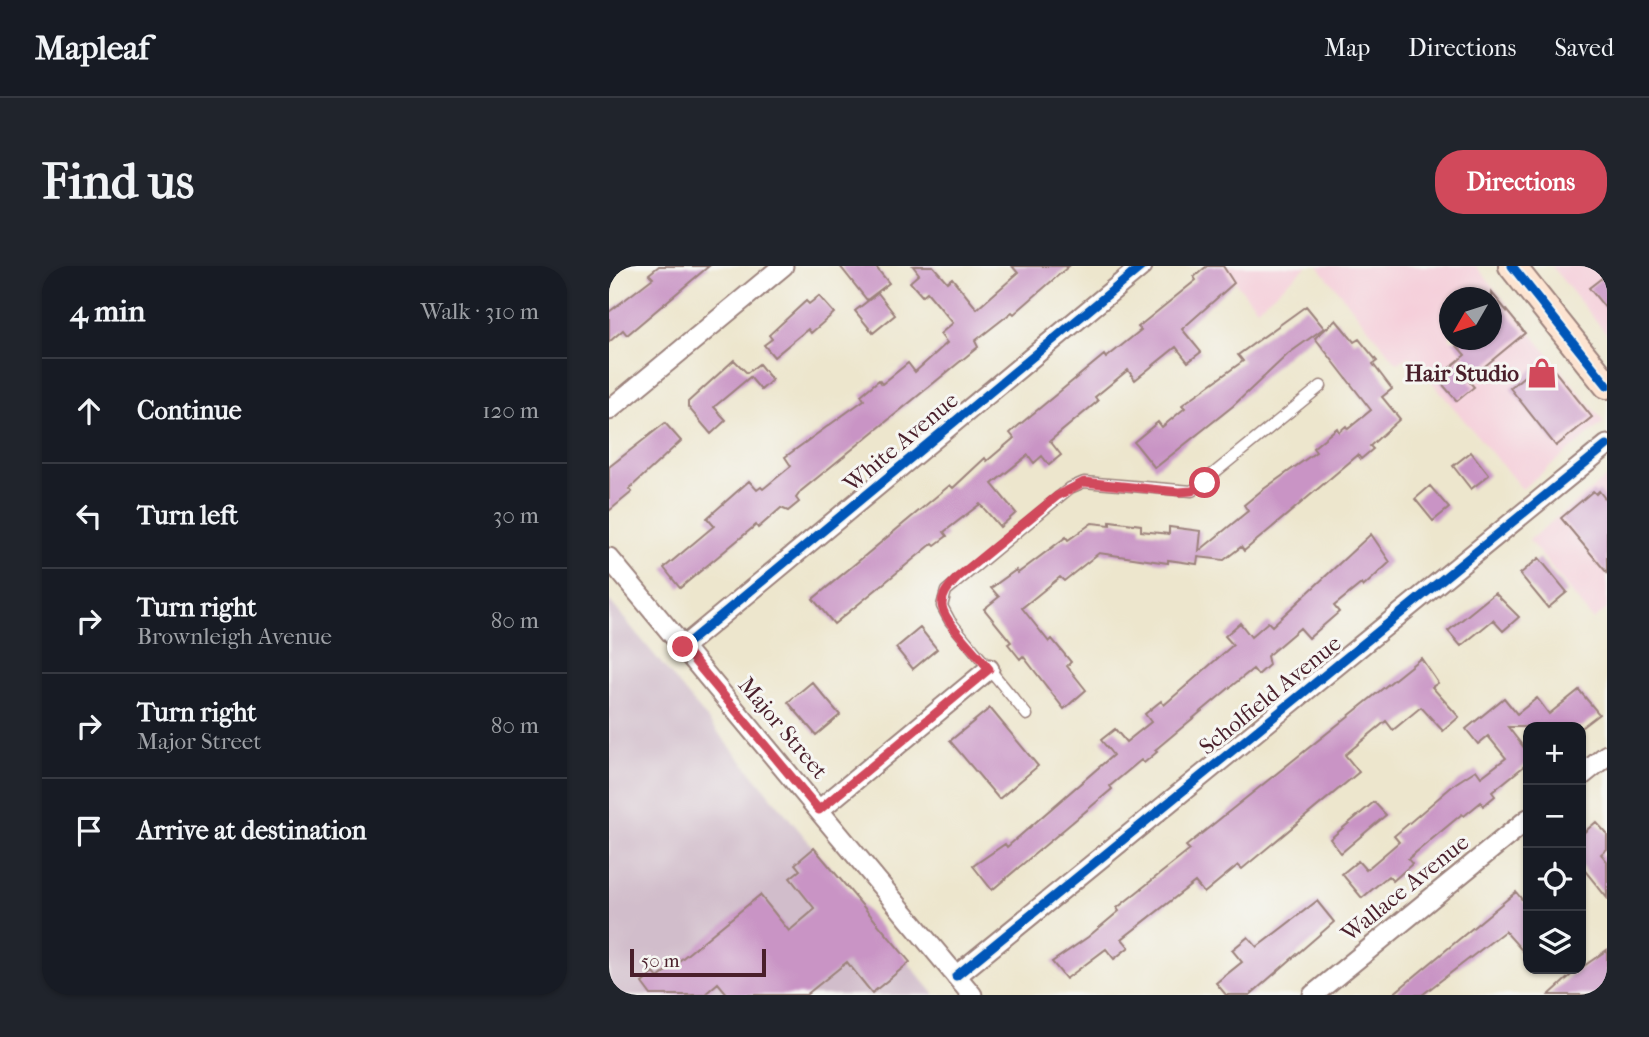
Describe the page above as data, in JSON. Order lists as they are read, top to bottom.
{
  "streets": {
    "street": [
      "White Avenue",
      "Scholfield Avenue",
      "Major Street",
      "Wallace Avenue"
    ]
  },
  "crossings": [
    ["White Avenue", "Major Street"],
    ["Scholfield Avenue", "Major Street"]
  ],
  "places": {
    "shop": ["Hair Studio"]
  },
  "scale_bar": "50 m",
  "north": "bottom left",
  "page": {
    "header": "Mapleaf",
    "nav": ["Map", "Directions", "Saved"],
    "buttons": "Directions",
    "title": "Find us",
    "heading": ["4 min", "Walk · 310 m"],
    "list": [
      ["Continue", "120 m"],
      ["Turn left", "30 m"],
      ["Turn right", "Brownleigh Avenue", "80 m"],
      ["Turn right", "Major Street", "80 m"],
      "Arrive at destination"
    ],
    "map_buttons": ["+", "−"],
    "scale": "50 m"
  }
}
